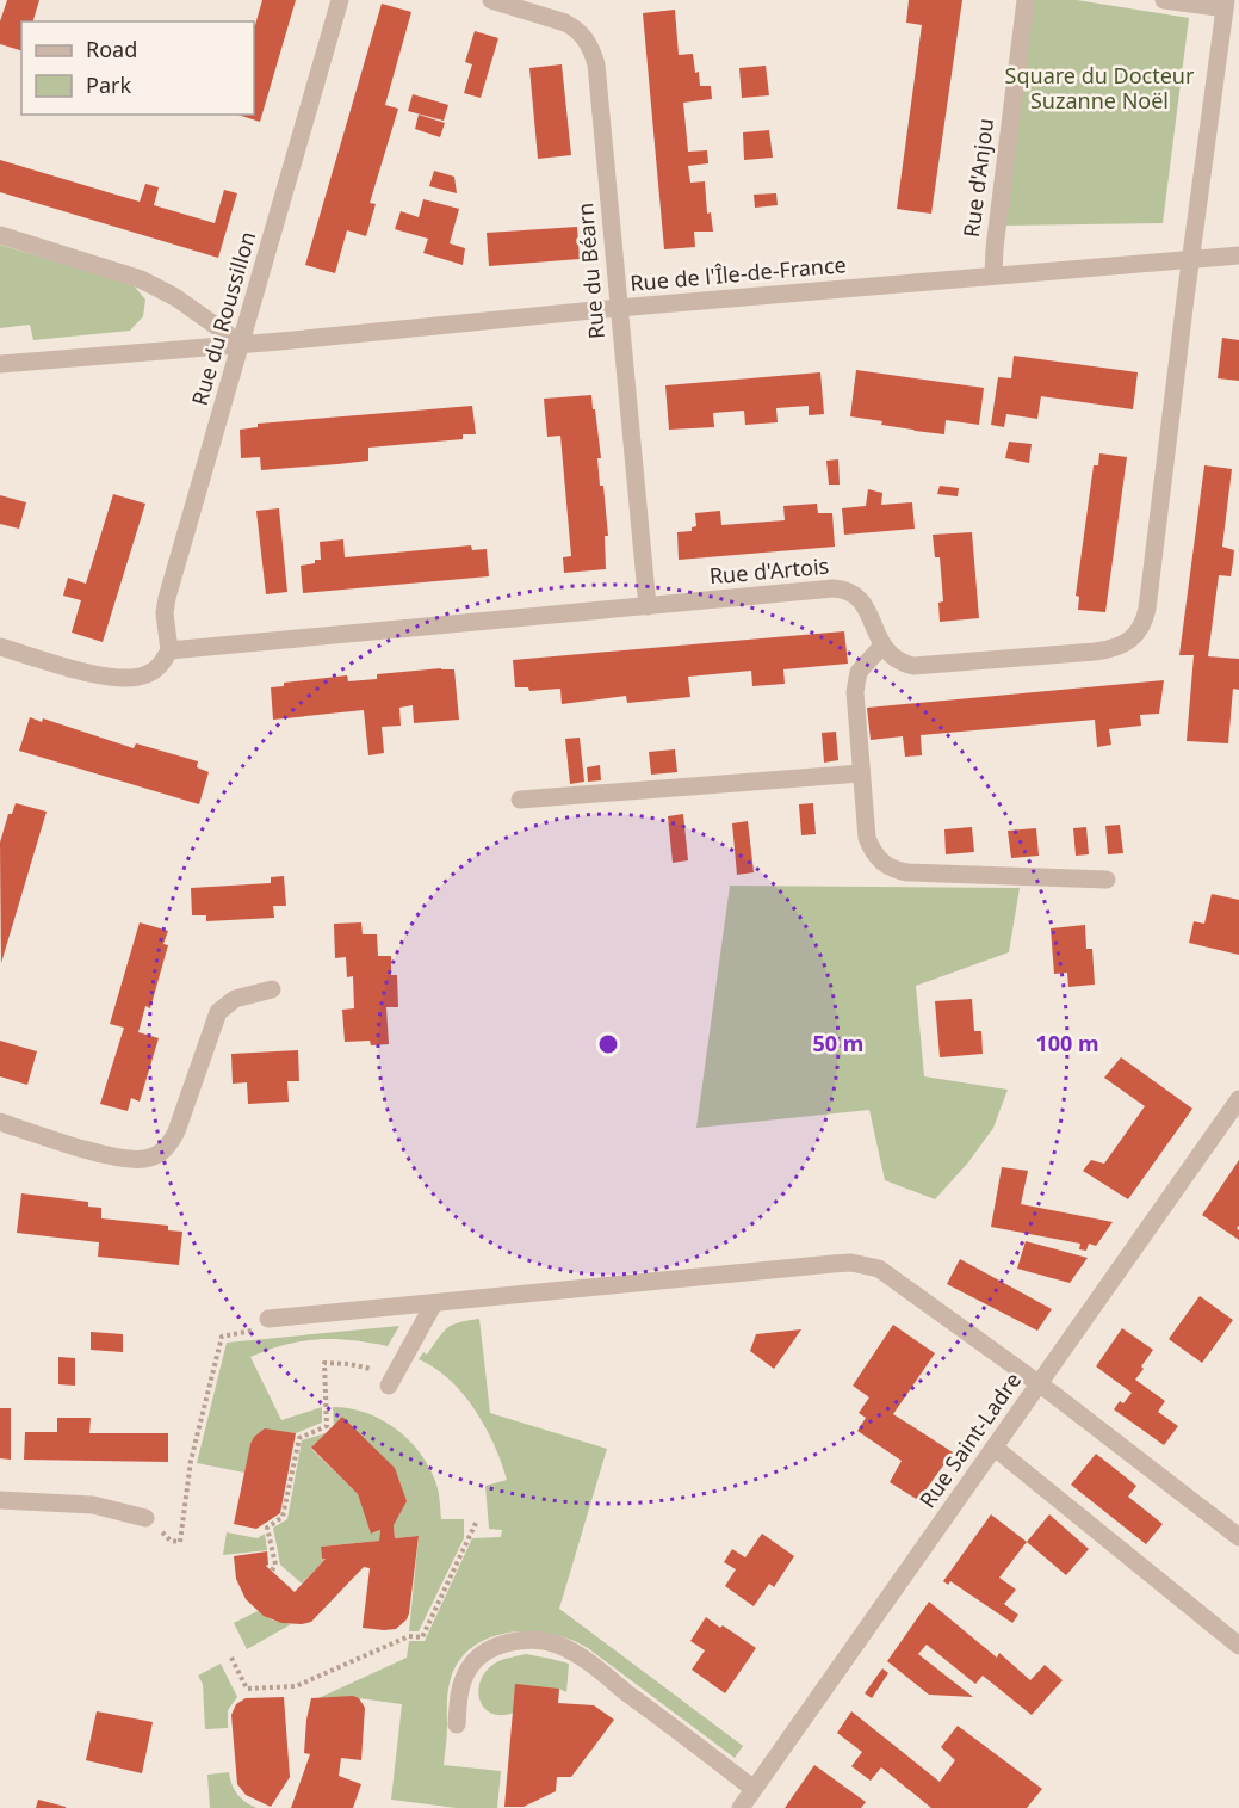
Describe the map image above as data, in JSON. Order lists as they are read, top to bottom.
{
  "streets": {
    "street": [
      "Rue d'Anjou",
      "Rue du Béarn",
      "Rue de l'Île-de-France",
      "Rue du Roussillon",
      "Rue d'Artois",
      "Rue Saint-Ladre"
    ]
  },
  "crossings": [
    ["Rue d'Anjou", "Rue de l'Île-de-France"],
    ["Rue du Béarn", "Rue de l'Île-de-France"],
    ["Rue du Béarn", "Rue d'Artois"],
    ["Rue de l'Île-de-France", "Rue du Roussillon"],
    ["Rue du Roussillon", "Rue d'Artois"]
  ],
  "parks": ["Square du Docteur Suzanne Noël"],
  "legend": ["Road", "Park"],
  "rings": ["50 m", "100 m"]
}
